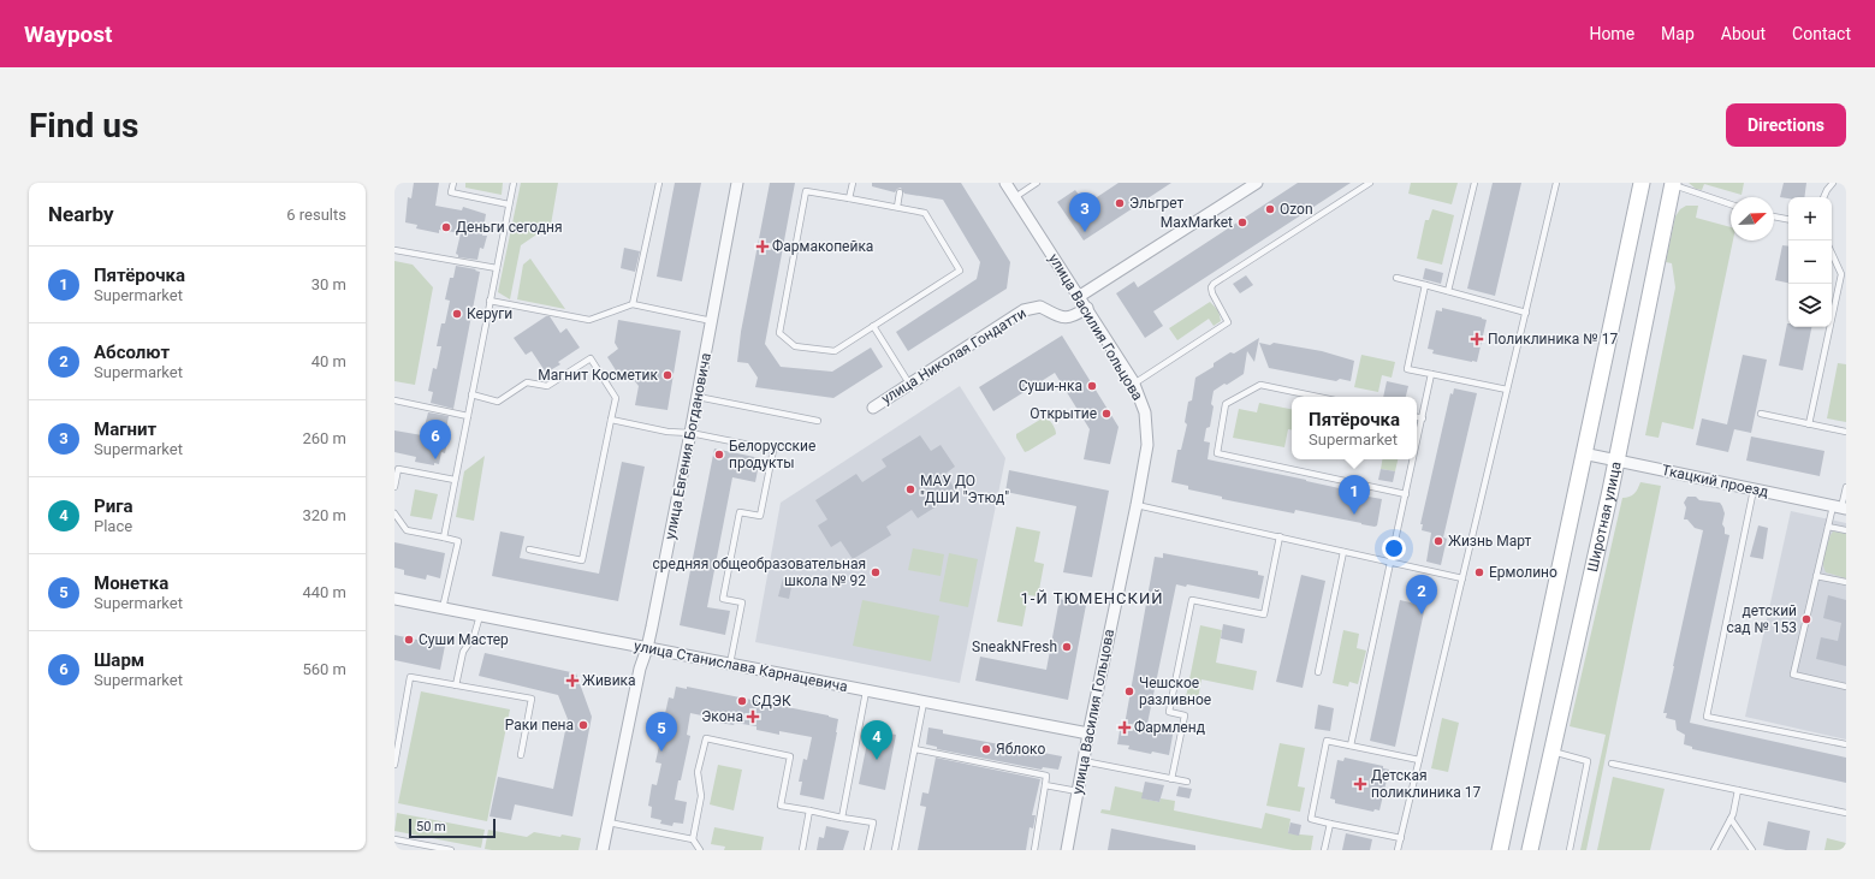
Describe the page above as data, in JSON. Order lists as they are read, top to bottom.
{
  "streets": {
    "main road": ["Широтная улица"],
    "street": [
      "улица Василия Гольцова",
      "улица Николая Гондатти",
      "улица Евгения Богдановича",
      "Ткацкий проезд",
      "улица Станислава Карнацевича"
    ]
  },
  "crossings": [
    ["улица Василия Гольцова", "улица Николая Гондатти"],
    ["улица Василия Гольцова", "улица Станислава Карнацевича"],
    ["улица Евгения Богдановича", "улица Станислава Карнацевича"],
    ["Ткацкий проезд", "Широтная улица"]
  ],
  "districts": ["1-Й ТЮМЕНСКИЙ"],
  "places": {
    "other": [
      "Эльгрет",
      "Ozon",
      "MaxMarket",
      "Деньги сегодня",
      "Керуги",
      "Магнит Косметик",
      "Суши-нка",
      "Открытие",
      "Белорусские продукты",
      "МАУ ДО \"ДШИ \"Этюд\"",
      "Жизнь Март",
      "средняя общеобразовательная школа № 92",
      "Ермолино",
      "детский сад № 153",
      "Суши Мастер",
      "SneakNFresh",
      "Чешское разливное",
      "СДЭК",
      "Раки пена",
      "Яблоко"
    ],
    "health": [
      "Фармакопейка",
      "Поликлиника № 17",
      "Живика",
      "Экона",
      "Фармленд",
      "Детская поликлиника 17"
    ]
  },
  "scale_bar": "50 m",
  "north": "top right",
  "page": {
    "header": "Waypost",
    "nav": [
      "Home",
      "Map",
      "About",
      "Contact"
    ],
    "buttons": "Directions",
    "title": "Find us",
    "heading": ["Nearby", "6 results"],
    "pins": [
      "3",
      "6",
      "1",
      "2",
      "5",
      "4"
    ],
    "map_buttons": ["+", "−"],
    "list": [
      {
        "mark": "1",
        "name": "Пятёрочка",
        "note": "Supermarket",
        "value": "30 m"
      },
      {
        "mark": "2",
        "name": "Абсолют",
        "note": "Supermarket",
        "value": "40 m"
      },
      {
        "mark": "3",
        "name": "Магнит",
        "note": "Supermarket",
        "value": "260 m"
      },
      {
        "mark": "4",
        "name": "Рига",
        "note": "Place",
        "value": "320 m"
      },
      {
        "mark": "5",
        "name": "Монетка",
        "note": "Supermarket",
        "value": "440 m"
      },
      {
        "mark": "6",
        "name": "Шарм",
        "note": "Supermarket",
        "value": "560 m"
      }
    ],
    "popup": ["Пятёрочка", "Supermarket"],
    "scale": "50 m"
  }
}
